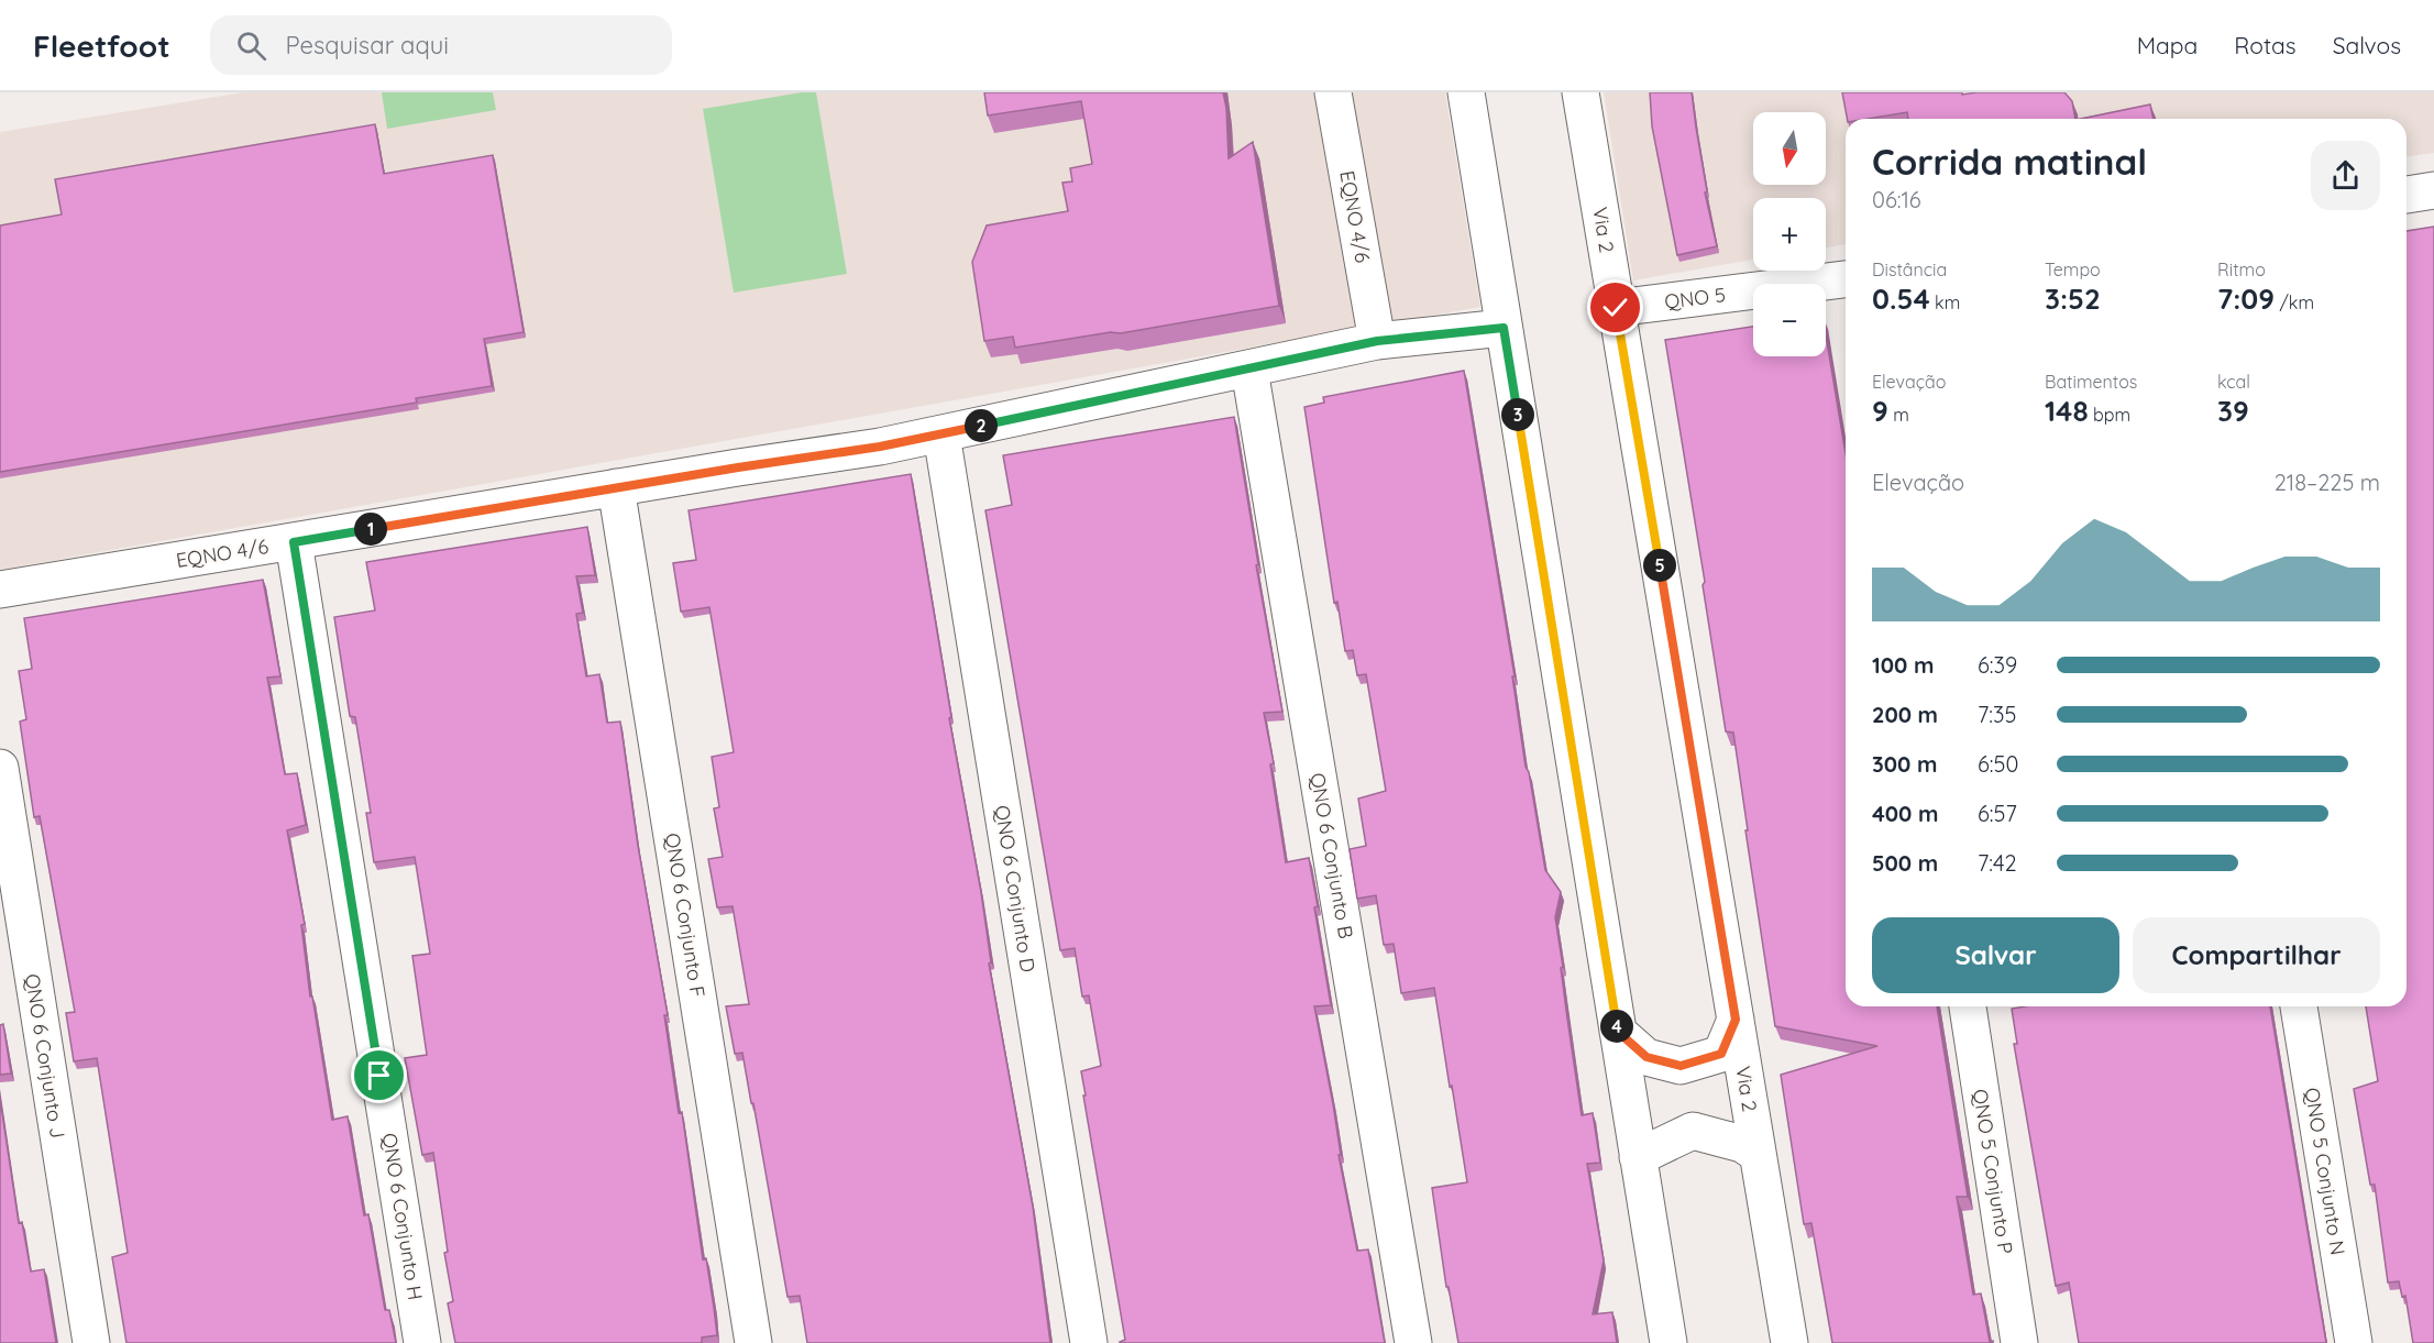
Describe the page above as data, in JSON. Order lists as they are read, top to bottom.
{
  "streets": {
    "street": [
      "EQNO 4/6",
      "Via 2",
      "QNO 5",
      "QNO 6 Conjunto B",
      "QNO 6 Conjunto D",
      "QNO 6 Conjunto F",
      "QNO 6 Conjunto J",
      "QNO 5 Conjunto P",
      "QNO 5 Conjunto N",
      "QNO 6 Conjunto H"
    ]
  },
  "crossings": [
    ["EQNO 4/6", "QNO 6 Conjunto B"],
    ["EQNO 4/6", "QNO 6 Conjunto D"],
    ["EQNO 4/6", "QNO 6 Conjunto F"],
    ["EQNO 4/6", "QNO 6 Conjunto H"],
    ["Via 2", "QNO 5"]
  ],
  "north": "bottom",
  "page": {
    "header": "Fleetfoot",
    "search": "Pesquisar aqui",
    "nav": ["Mapa", "Rotas", "Salvos"],
    "map_buttons": ["+", "−"],
    "heading": ["Corrida matinal", "06:16"],
    "stats": [
      ["Distância", "0.54 km"],
      ["Tempo", "3:52"],
      ["Ritmo", "7:09 /km"],
      ["Elevação", "9 m"],
      ["Batimentos", "148 bpm"],
      ["kcal", "39"]
    ],
    "pins": [
      "3",
      "2",
      "1",
      "5",
      "4"
    ],
    "chart": ["Elevação", "218–225 m"],
    "list": [
      {
        "name": "100 m",
        "note": "6:39"
      },
      {
        "name": "200 m",
        "note": "7:35"
      },
      {
        "name": "300 m",
        "note": "6:50"
      },
      {
        "name": "400 m",
        "note": "6:57"
      },
      {
        "name": "500 m",
        "note": "7:42"
      }
    ],
    "buttons": ["Salvar", "Compartilhar"]
  }
}
